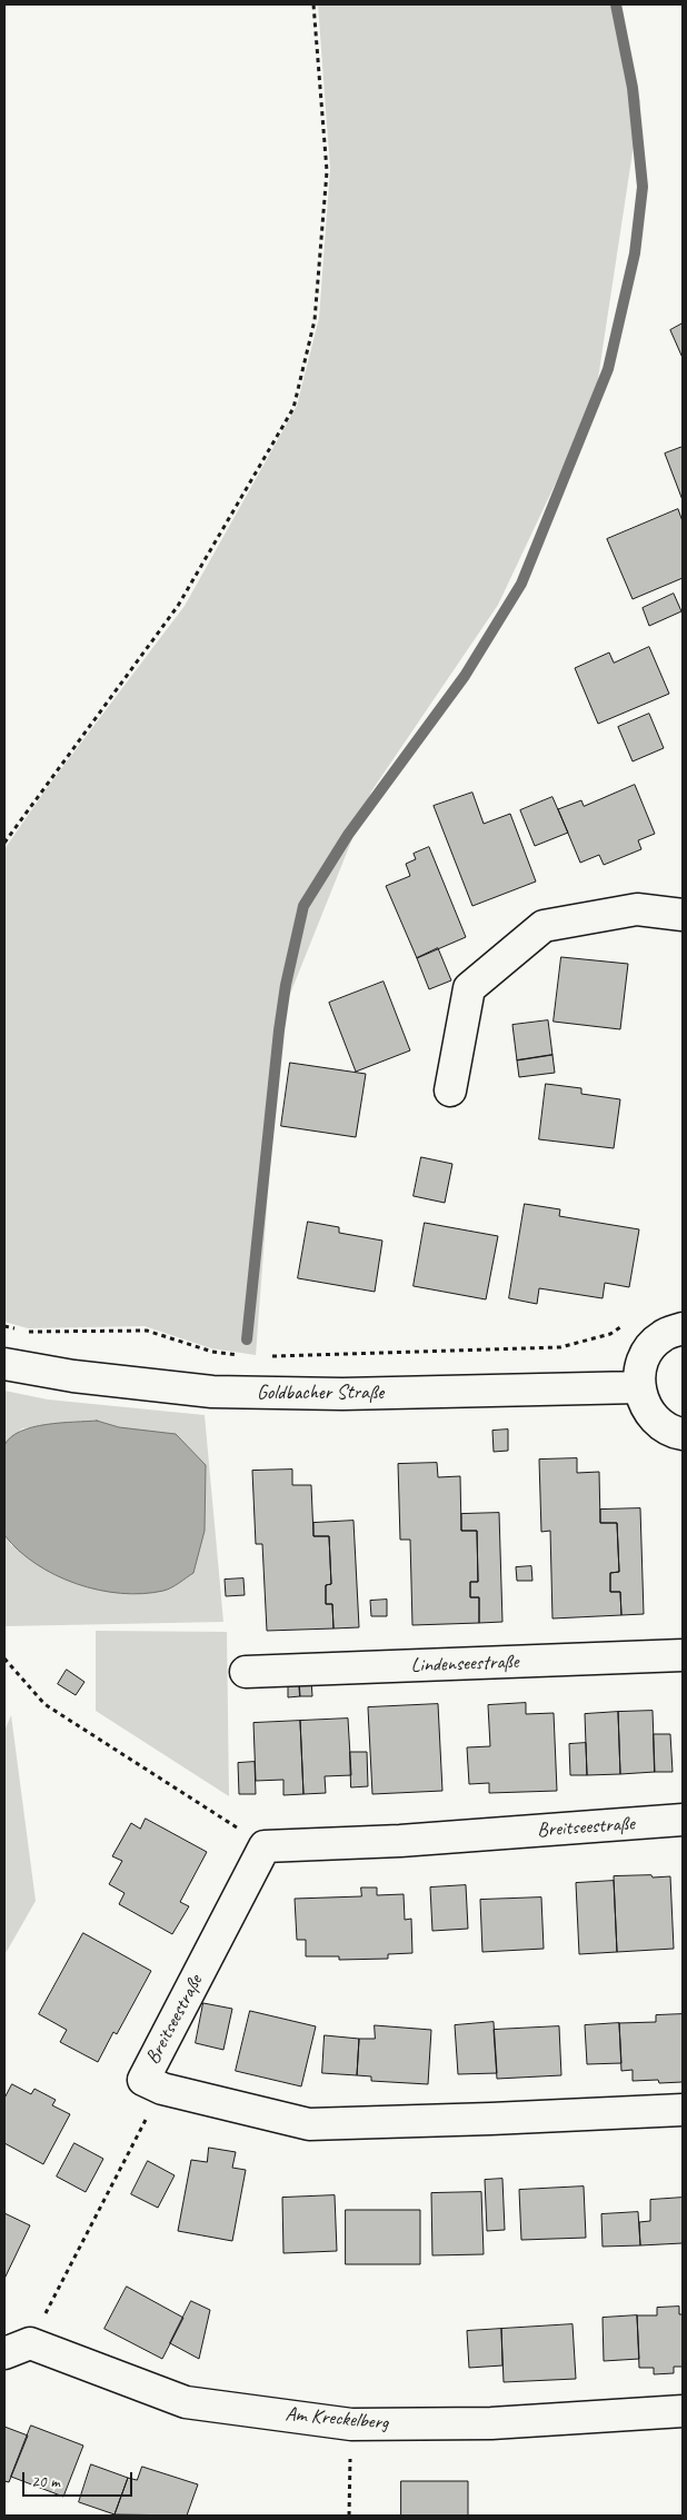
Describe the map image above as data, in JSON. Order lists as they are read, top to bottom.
{
  "streets": {
    "street": [
      "Goldbacher Straße",
      "Lindenseestraße",
      "Breitseestraße",
      "Am Kreckelberg"
    ]
  },
  "scale_bar": "20 m"
}
